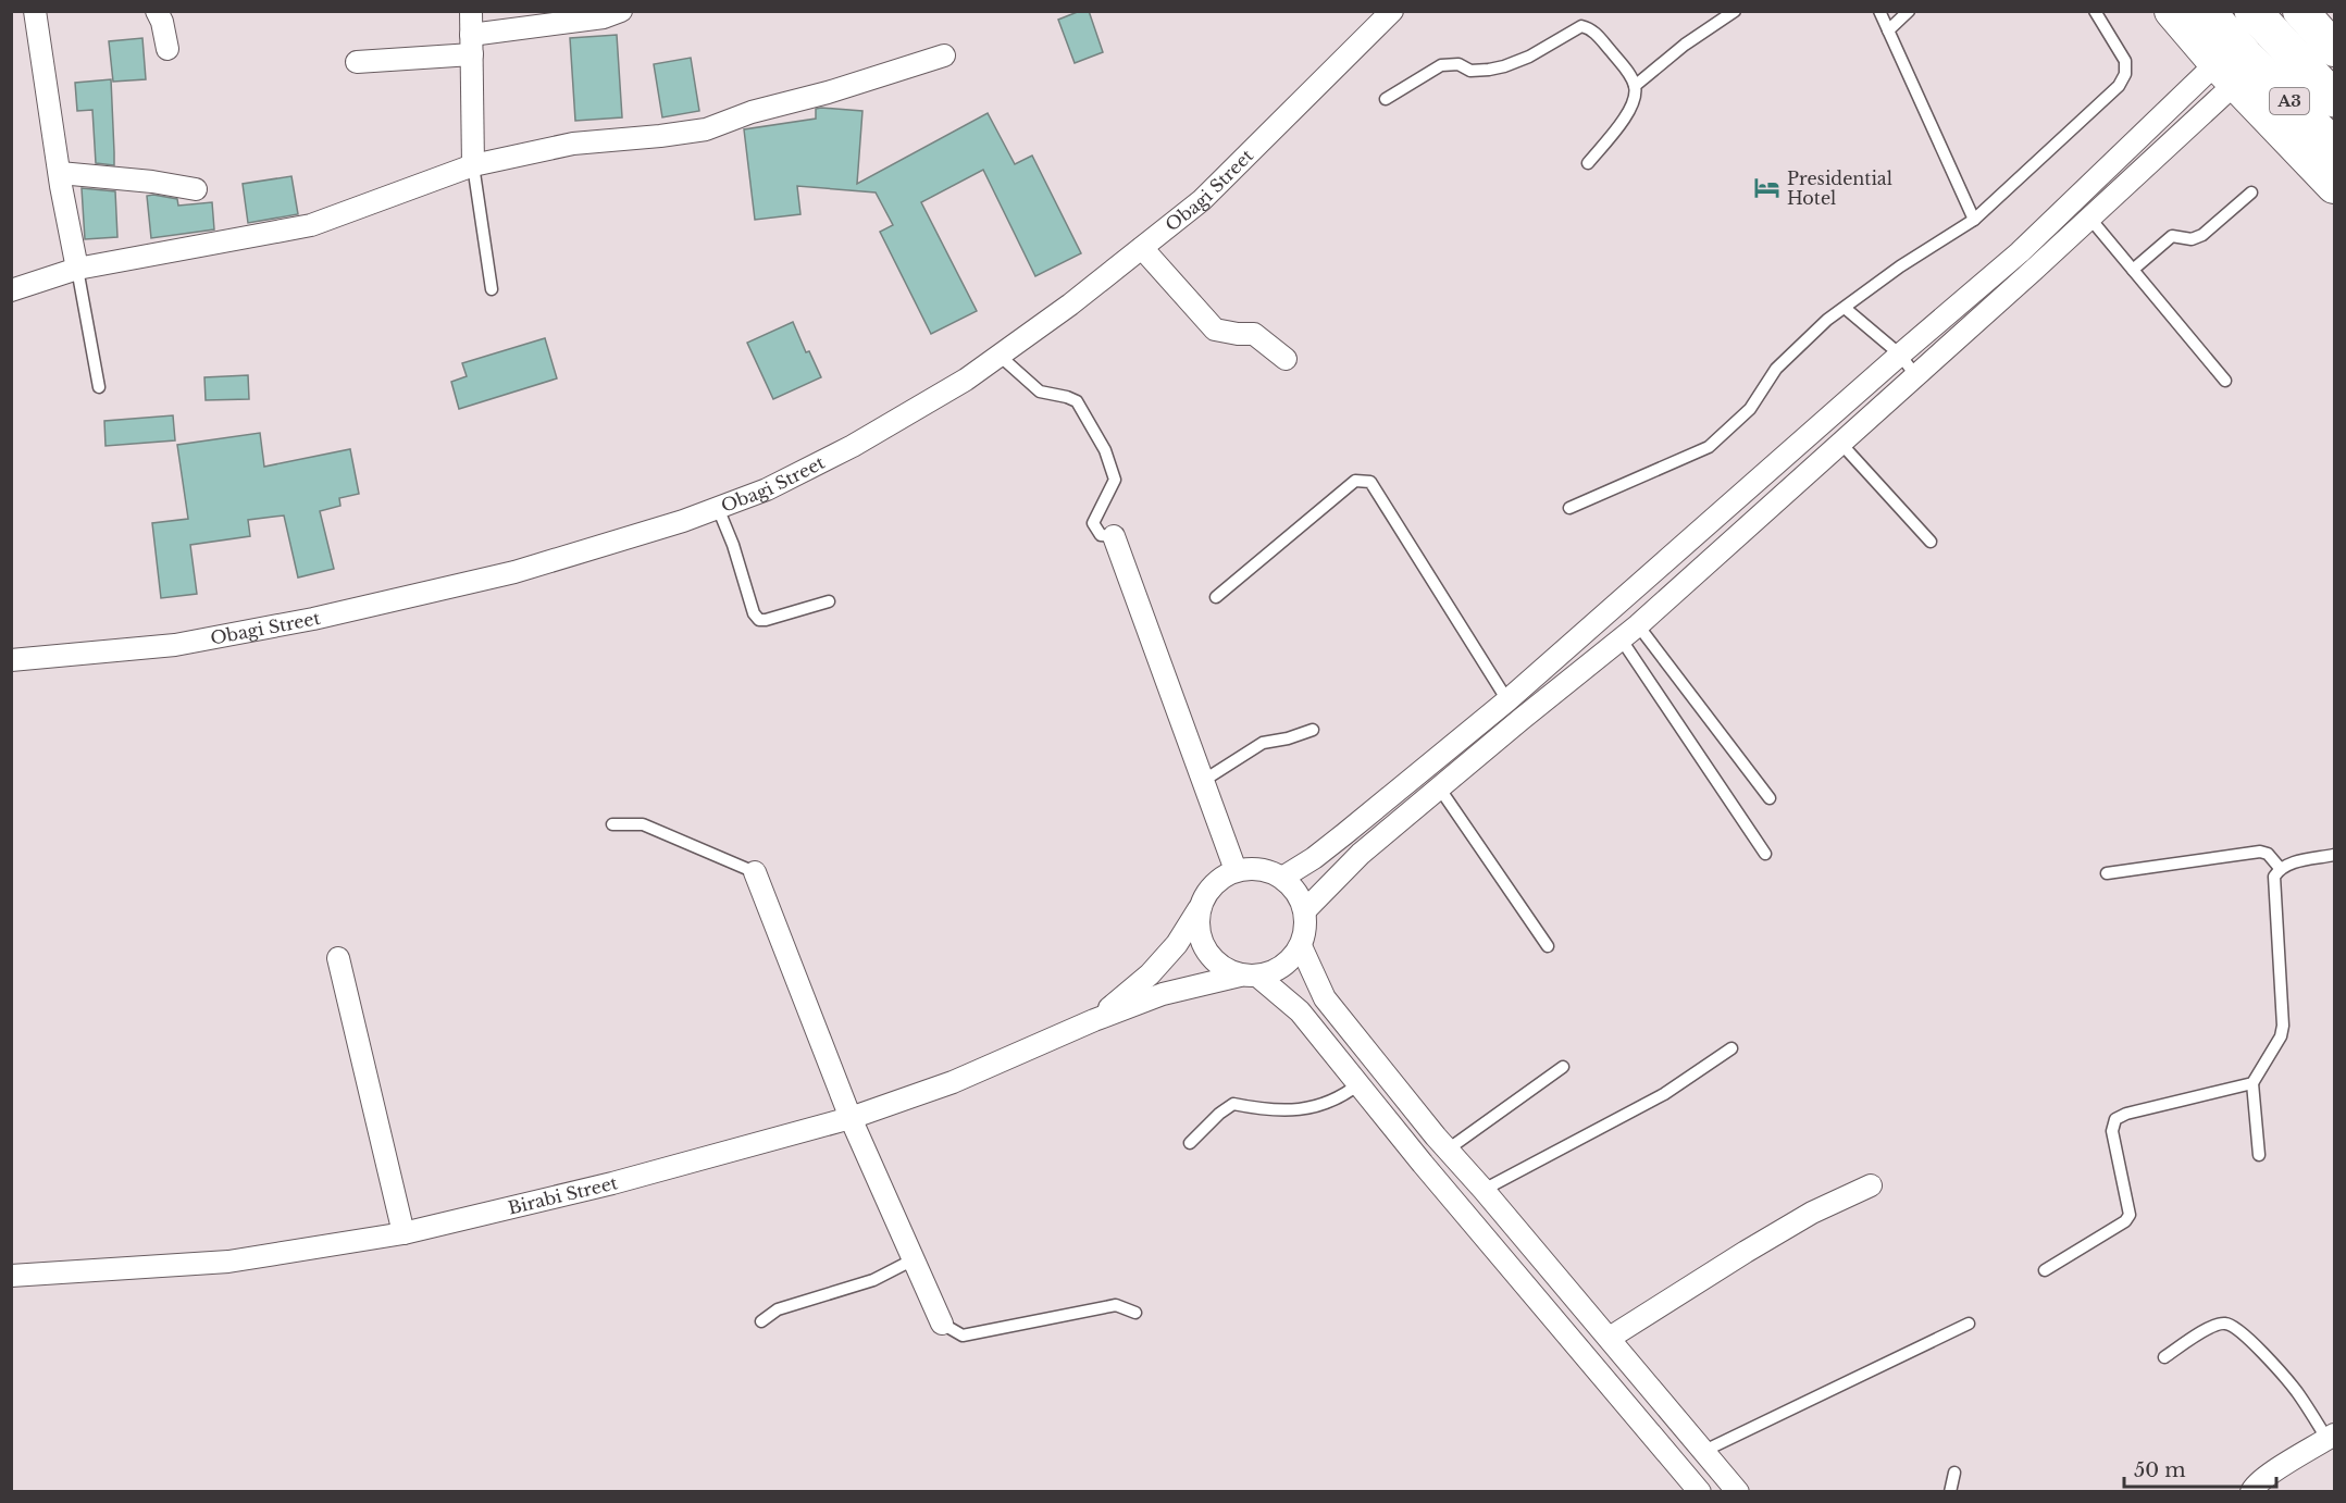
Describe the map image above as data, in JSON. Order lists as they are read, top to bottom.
{
  "streets": {
    "highway": ["A3"],
    "street": ["Obagi Street", "Birabi Street"]
  },
  "places": {
    "hotel": ["Presidential Hotel"]
  },
  "scale_bar": "50 m"
}
